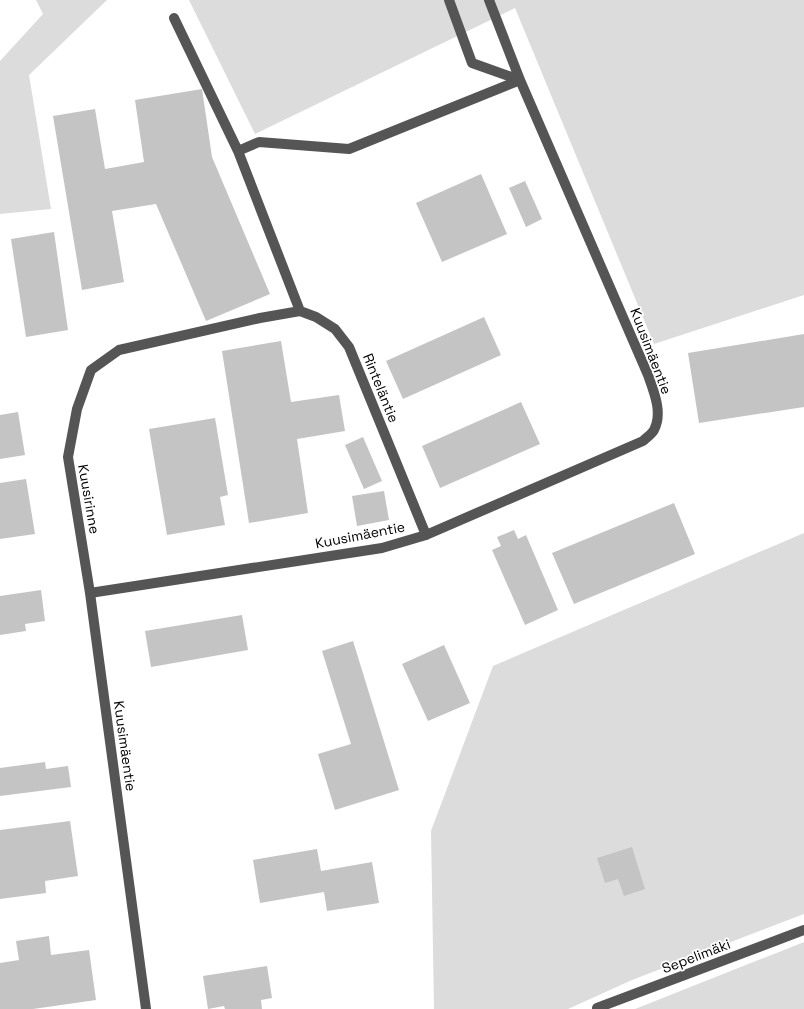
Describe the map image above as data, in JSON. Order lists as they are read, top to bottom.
{
  "streets": {
    "street": [
      "Kuusimäentie",
      "Rinteläntie",
      "Kuusirinne",
      "Sepelimäki"
    ]
  },
  "crossings": [
    ["Kuusimäentie", "Rinteläntie"],
    ["Kuusimäentie", "Kuusirinne"],
    ["Rinteläntie", "Kuusirinne"]
  ]
}
